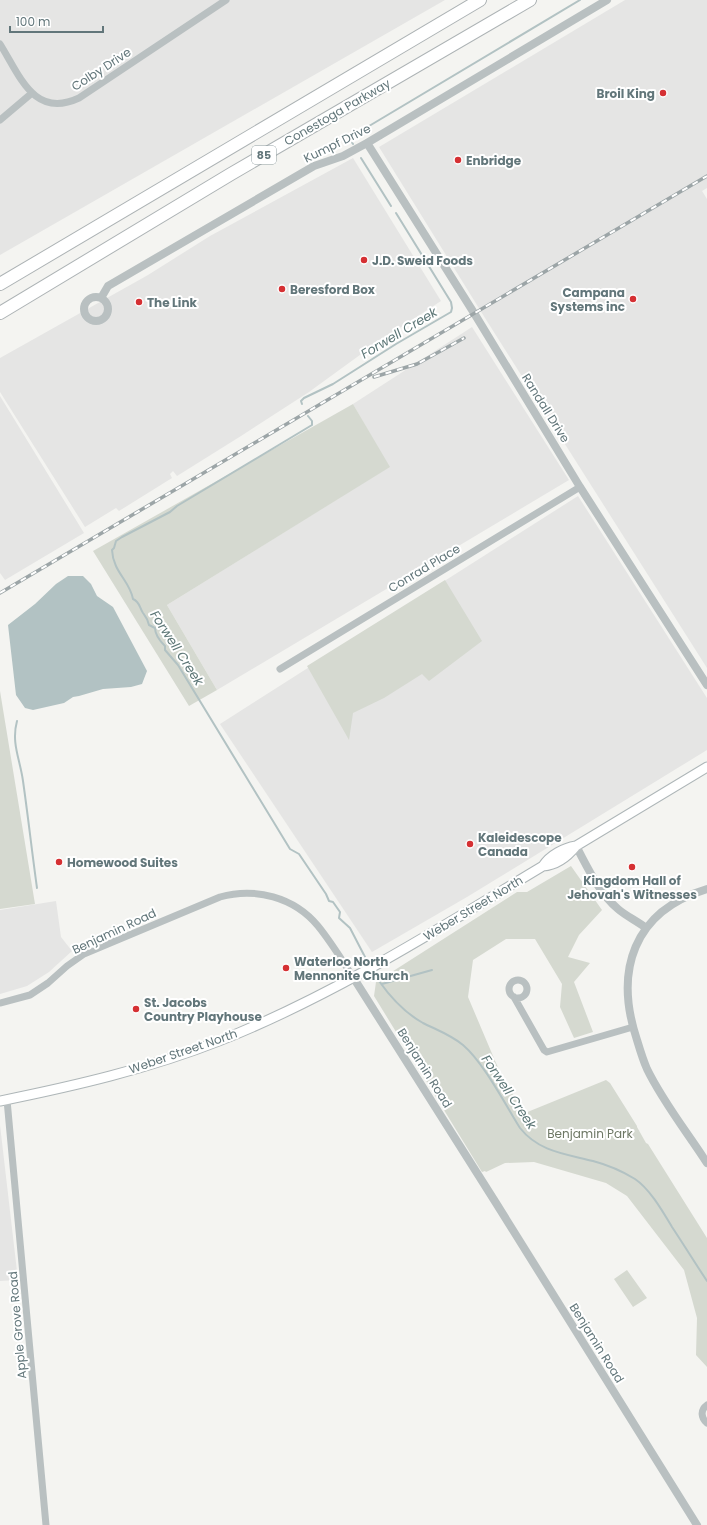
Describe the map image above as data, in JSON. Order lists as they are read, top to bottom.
{
  "streets": {
    "highway": ["Conestoga Parkway", "85"],
    "main road": ["Weber Street North"],
    "street": [
      "Colby Drive",
      "Kumpf Drive",
      "Randall Drive",
      "Conrad Place",
      "Benjamin Road",
      "Apple Grove Road"
    ]
  },
  "crossings": [
    ["Kumpf Drive", "Randall Drive"],
    ["Randall Drive", "Conrad Place"],
    ["Weber Street North", "Benjamin Road"],
    ["Weber Street North", "Apple Grove Road"]
  ],
  "water": ["Forwell Creek"],
  "parks": ["Benjamin Park"],
  "places": [
    "Broil King",
    "Enbridge",
    "J.D. Sweid Foods",
    "Beresford Box",
    "Campana Systems inc",
    "The Link",
    "Kaleidescope Canada",
    "Homewood Suites",
    "Kingdom Hall of Jehovah's Witnesses",
    "Waterloo North Mennonite Church",
    "St. Jacobs Country Playhouse"
  ],
  "scale_bar": "100 m"
}
